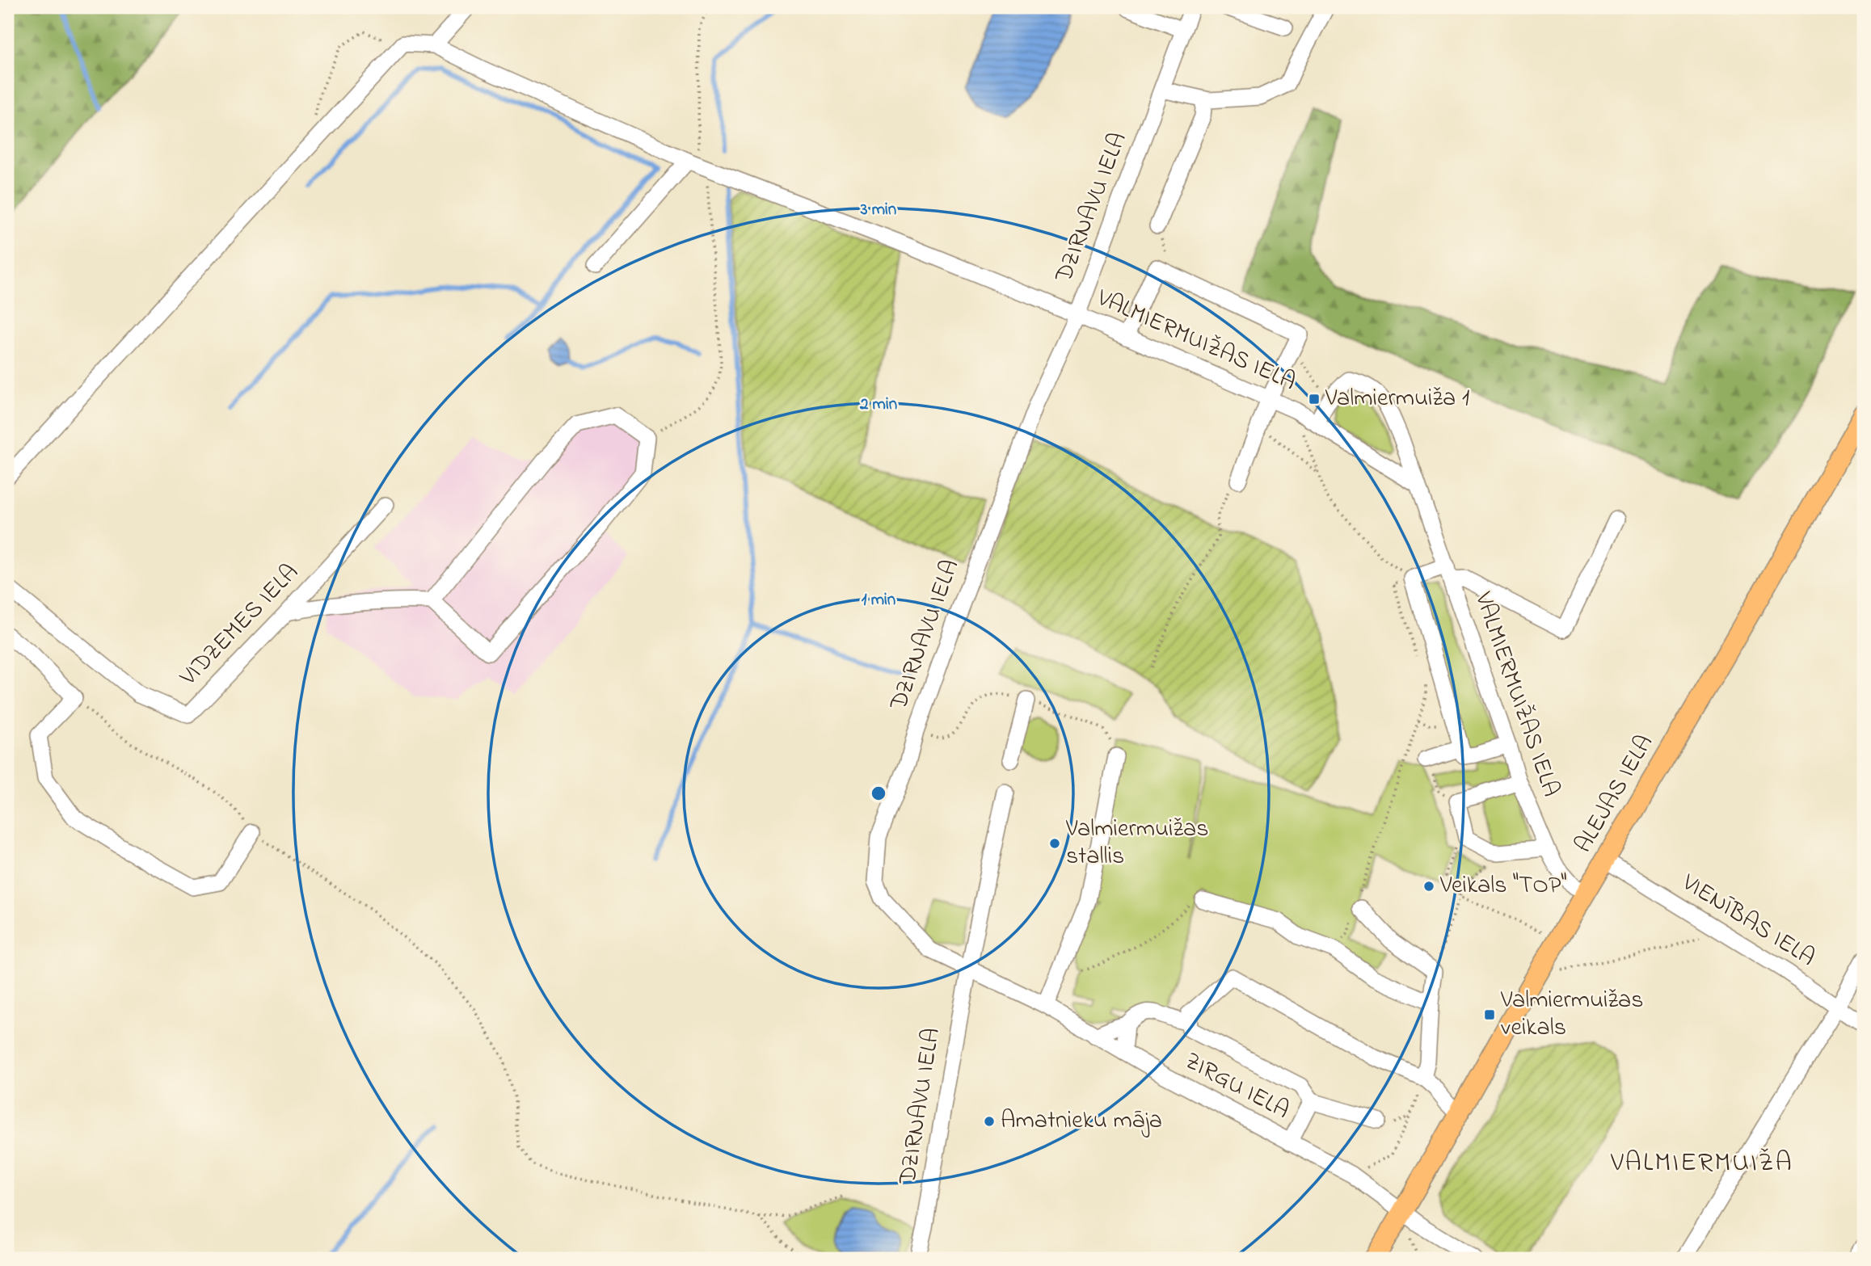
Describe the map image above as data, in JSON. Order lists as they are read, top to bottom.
{
  "streets": {
    "main road": ["ALEJAS IELA"],
    "street": [
      "DZIRNAVU IELA",
      "VALMIERMUIŽAS IELA",
      "VIDZEMES IELA",
      "VIENĪBAS IELA",
      "ZIRGU IELA"
    ]
  },
  "crossings": [
    ["DZIRNAVU IELA", "VALMIERMUIŽAS IELA"],
    ["DZIRNAVU IELA", "ZIRGU IELA"],
    ["VALMIERMUIŽAS IELA", "ALEJAS IELA"],
    ["ALEJAS IELA", "VIENĪBAS IELA"],
    ["ALEJAS IELA", "ZIRGU IELA"]
  ],
  "districts": ["VALMIERMUIŽA"],
  "places": {
    "transit": ["Valmiermuiža 1", "Valmiermuižas veikals"],
    "other": ["Valmiermuižas stallis", "Veikals \"TOP\"", "Amatnieku māja"]
  },
  "rings": ["3 min", "2 min", "1 min"]
}
